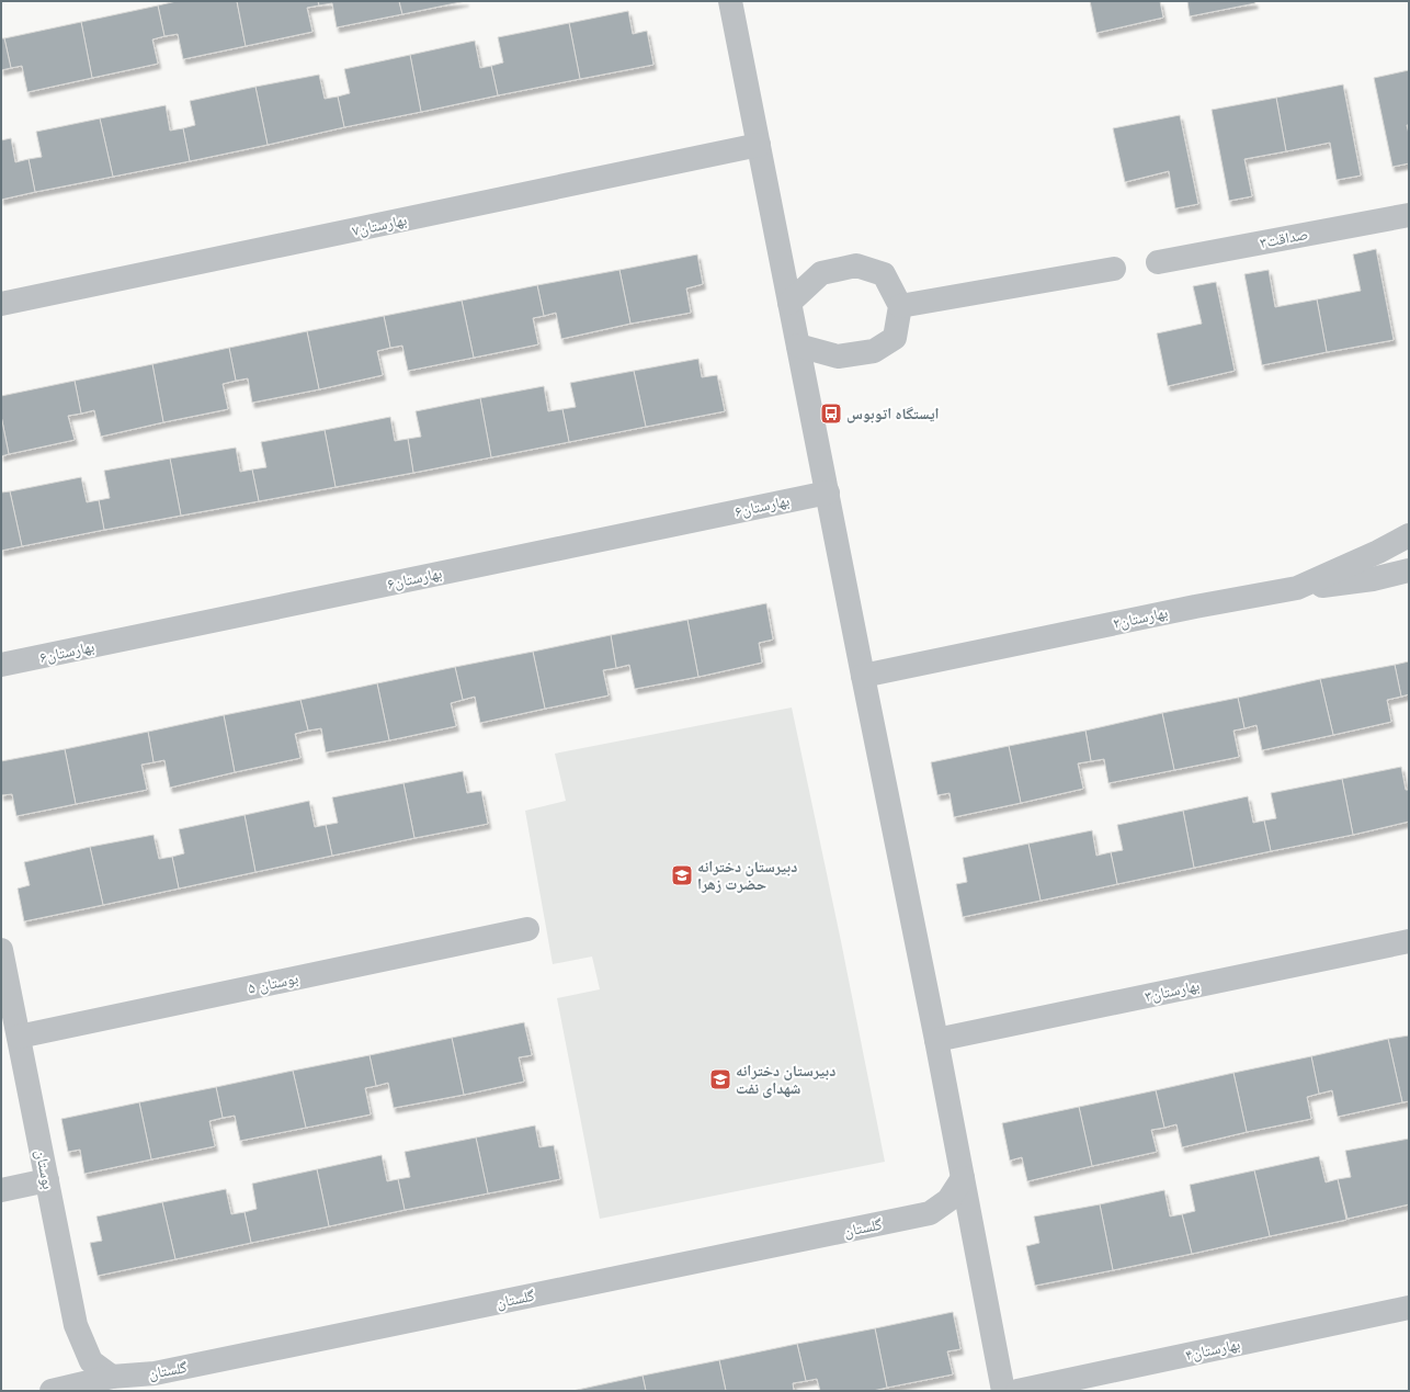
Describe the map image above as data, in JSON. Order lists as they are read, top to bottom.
{
  "streets": {
    "street": [
      "بهارستان۷",
      "صداقت۳",
      "بهارستان۶",
      "بهارستان۲",
      "بوستان ۵",
      "بهارستان۳",
      "بوستان",
      "گلستان",
      "بهارستان۴"
    ]
  },
  "crossings": [
    ["بوستان ۵", "بوستان"],
    ["بوستان", "گلستان"]
  ],
  "places": {
    "bus stop": ["ایستگاه اتوبوس"],
    "school or university": ["دبیرستان دخترانه حضرت زهرا", "دبیرستان دخترانه شهدای نفت"]
  }
}
